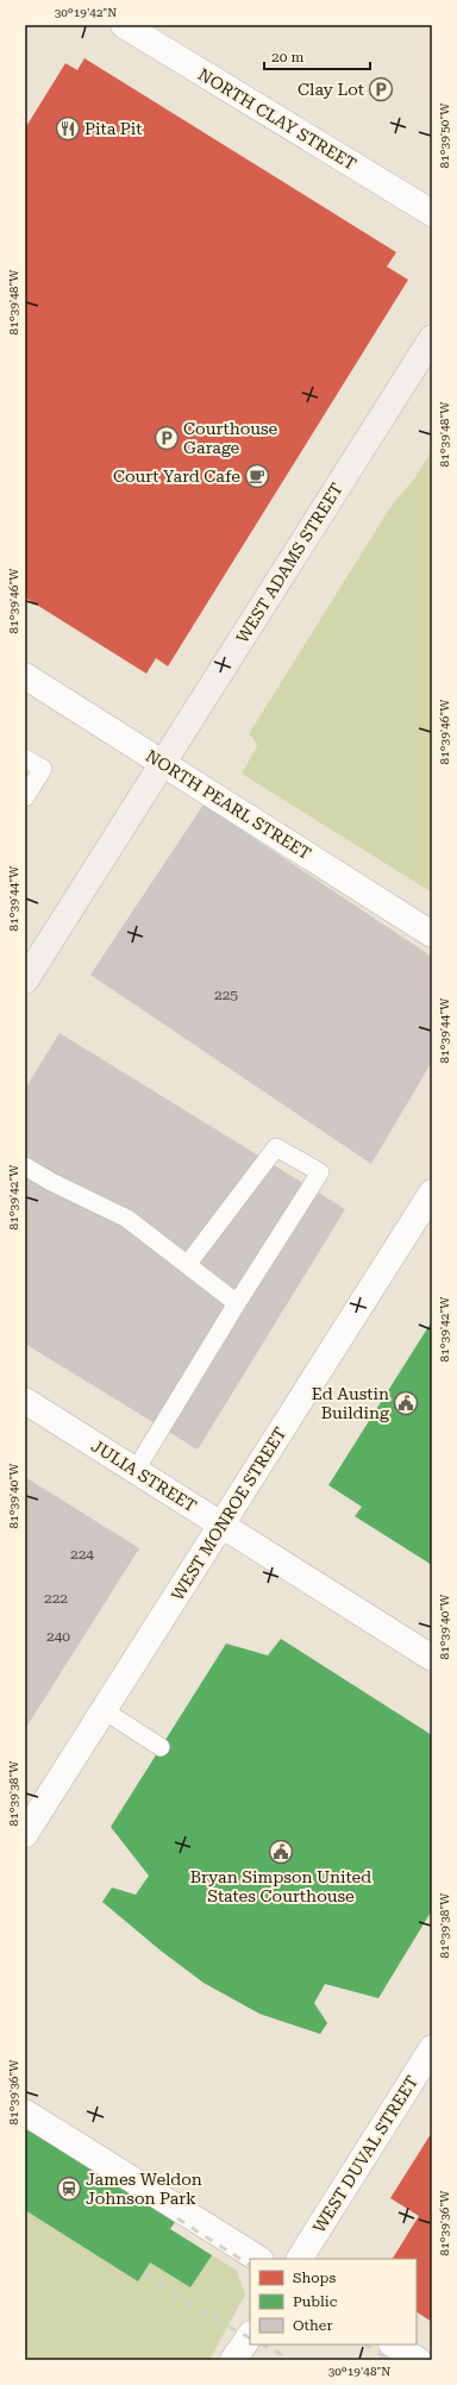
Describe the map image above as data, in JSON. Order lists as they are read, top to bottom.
{
  "streets": {
    "main road": ["WEST ADAMS STREET"],
    "street": [
      "NORTH CLAY STREET",
      "NORTH PEARL STREET",
      "JULIA STREET",
      "WEST MONROE STREET",
      "WEST DUVAL STREET"
    ]
  },
  "crossings": [
    ["WEST ADAMS STREET", "NORTH PEARL STREET"],
    ["JULIA STREET", "WEST MONROE STREET"]
  ],
  "places": {
    "parking": ["Clay Lot", "Courthouse Garage"],
    "restaurant": ["Pita Pit"],
    "cafe": ["Court Yard Cafe"],
    "public building": ["Ed Austin Building", "Bryan Simpson United States Courthouse"],
    "station": ["James Weldon Johnson Park"]
  },
  "house_numbers": [
    "225",
    "224",
    "222",
    "240"
  ],
  "legend": ["Shops", "Public", "Other"],
  "scale_bar": "20 m",
  "coordinates": [
    "30°19'42\"N",
    "81°39'50\"W",
    "81°39'48\"W",
    "81°39'46\"W",
    "81°39'44\"W",
    "81°39'42\"W",
    "81°39'40\"W",
    "81°39'38\"W",
    "81°39'36\"W",
    "30°19'48\"N"
  ]
}
